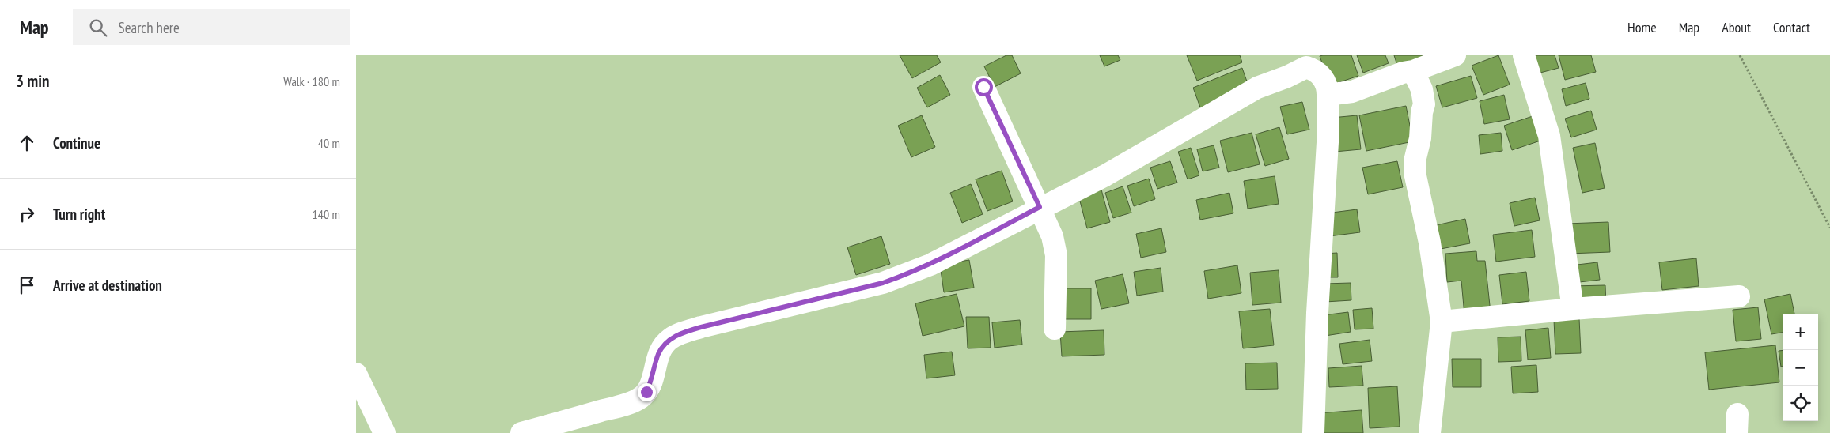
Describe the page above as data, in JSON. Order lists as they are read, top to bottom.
{
  "page": {
    "header": "Map",
    "search": "Search here",
    "nav": [
      "Home",
      "Map",
      "About",
      "Contact"
    ],
    "heading": ["3 min", "Walk · 180 m"],
    "list": [
      ["Continue", "40 m"],
      ["Turn right", "140 m"],
      "Arrive at destination"
    ],
    "map_buttons": ["+", "−"]
  }
}
